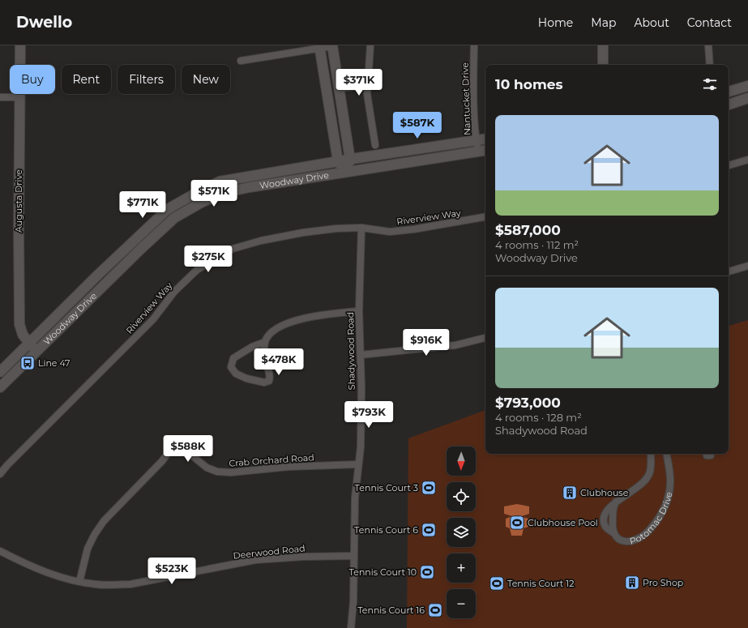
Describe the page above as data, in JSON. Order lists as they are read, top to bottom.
{
  "streets": {
    "main road": ["Woodway Drive", "Augusta Drive"],
    "street": [
      "Nantucket Drive",
      "Riverview Way",
      "Shadywood Road",
      "Crab Orchard Road",
      "Potomac Drive",
      "Deerwood Road"
    ]
  },
  "crossings": [
    ["Nantucket Drive", "Woodway Drive"],
    ["Woodway Drive", "Augusta Drive"],
    ["Riverview Way", "Shadywood Road"],
    ["Shadywood Road", "Crab Orchard Road"],
    ["Shadywood Road", "Deerwood Road"],
    ["Crab Orchard Road", "Deerwood Road"]
  ],
  "places": {
    "bus stop": ["Line 47"],
    "sports": [
      "Tennis Court 3",
      "Clubhouse Pool",
      "Tennis Court 6",
      "Tennis Court 10",
      "Tennis Court 12",
      "Tennis Court 16"
    ],
    "building": ["Clubhouse", "Pro Shop"]
  },
  "north": "bottom",
  "page": {
    "header": "Dwello",
    "nav": [
      "Home",
      "Map",
      "About",
      "Contact"
    ],
    "chip": [
      "Buy",
      "Rent",
      "Filters",
      "New"
    ],
    "heading": "10 homes",
    "price": [
      "$371K",
      "$587K",
      "$571K",
      "$771K",
      "$275K",
      "$916K",
      "$478K",
      "$793K",
      "$588K",
      "$523K"
    ],
    "list": [
      {
        "name": "$587,000",
        "note": "4 rooms · 112 m² · Woodway Drive"
      },
      {
        "name": "$793,000",
        "note": "4 rooms · 128 m² · Shadywood Road"
      }
    ],
    "map_buttons": ["+", "−"]
  }
}
